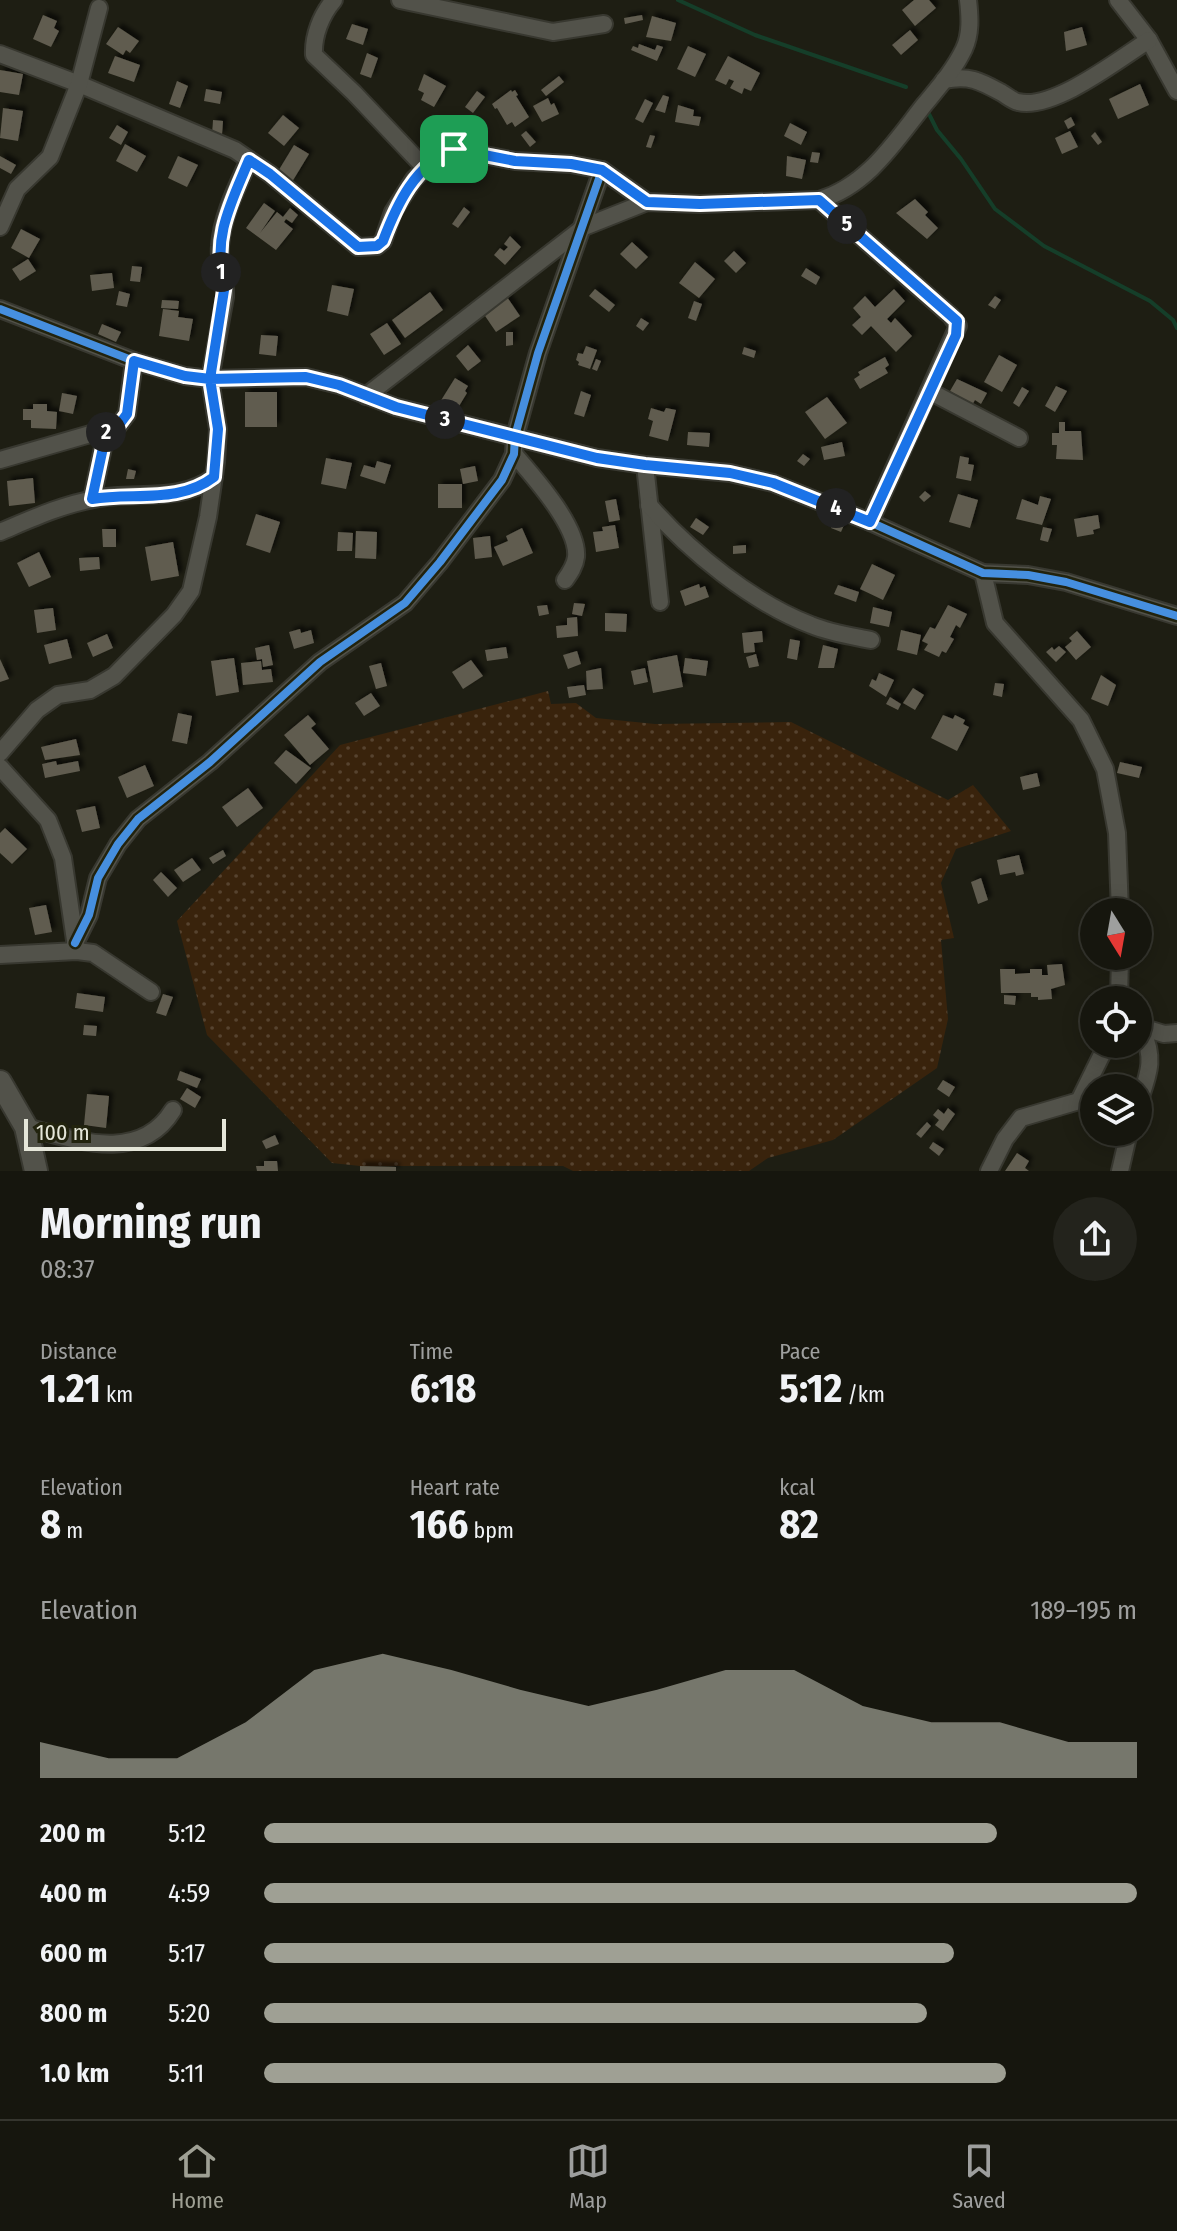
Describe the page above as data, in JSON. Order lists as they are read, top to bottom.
{
  "scale_bar": "100 m",
  "north": "bottom",
  "page": {
    "pins": [
      "5",
      "1",
      "3",
      "2",
      "4"
    ],
    "scale": "100 m",
    "heading": ["Morning run", "08:37"],
    "stats": [
      ["Distance", "1.21 km"],
      ["Time", "6:18"],
      ["Pace", "5:12 /km"],
      ["Elevation", "8 m"],
      ["Heart rate", "166 bpm"],
      ["kcal", "82"]
    ],
    "chart": ["Elevation", "189–195 m"],
    "list": [
      {
        "name": "200 m",
        "note": "5:12"
      },
      {
        "name": "400 m",
        "note": "4:59"
      },
      {
        "name": "600 m",
        "note": "5:17"
      },
      {
        "name": "800 m",
        "note": "5:20"
      },
      {
        "name": "1.0 km",
        "note": "5:11"
      }
    ],
    "tabs": ["Home", "Map", "Saved"]
  }
}
